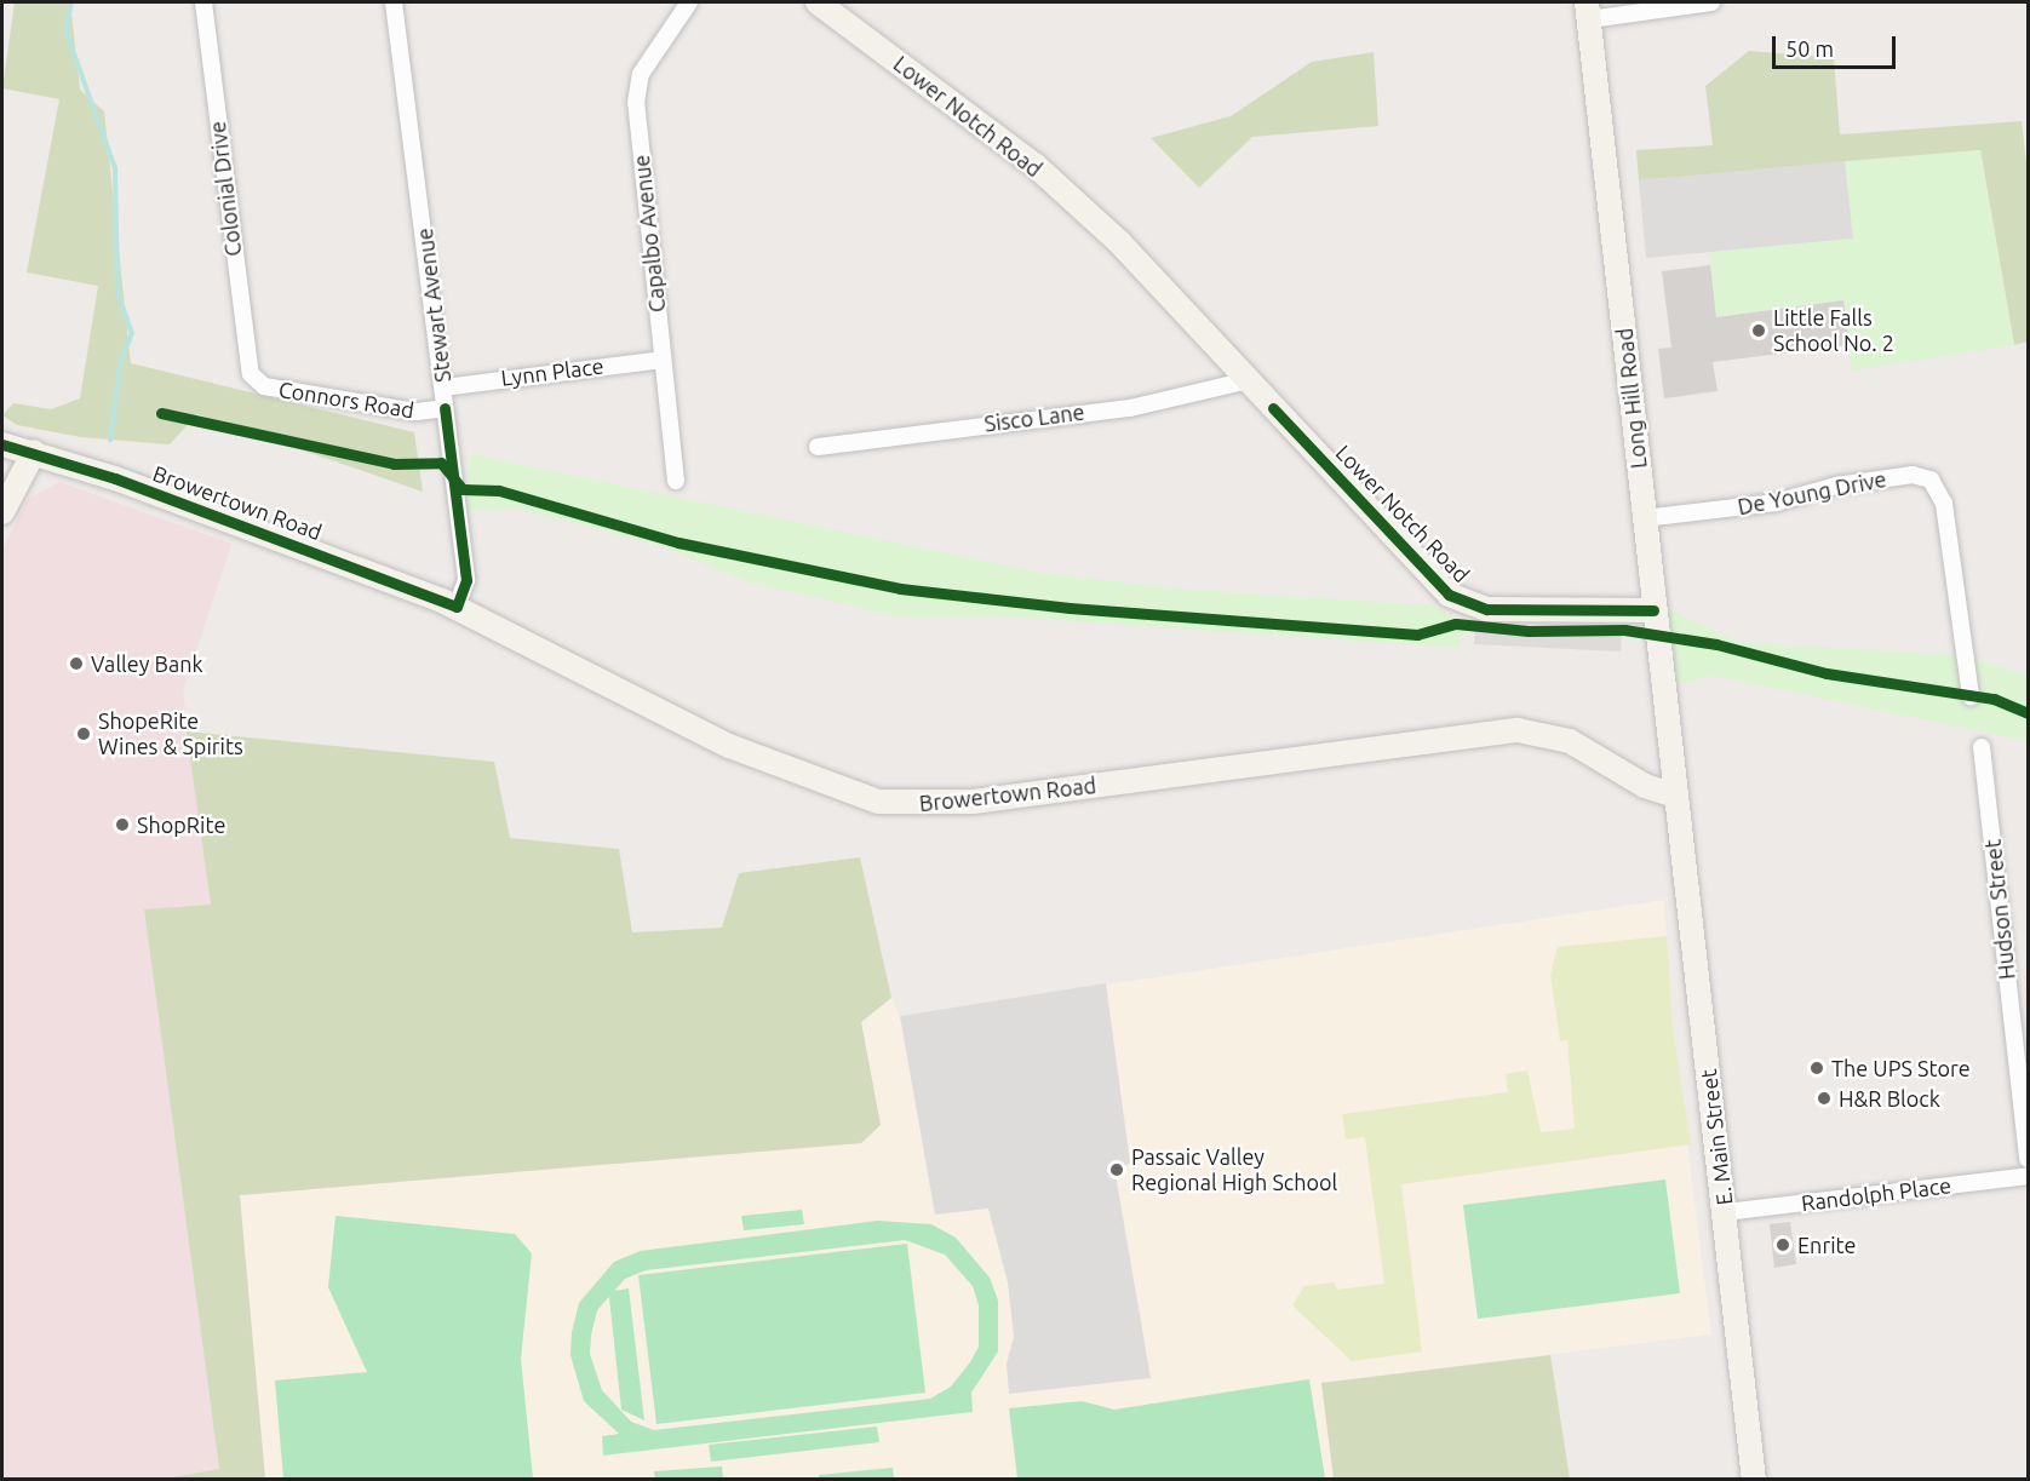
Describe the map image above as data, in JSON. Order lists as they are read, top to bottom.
{
  "streets": {
    "street": [
      "Lower Notch Road",
      "Colonial Drive",
      "Capalbo Avenue",
      "Stewart Avenue",
      "Lynn Place",
      "Long Hill Road",
      "Connors Road",
      "Sisco Lane",
      "De Young Drive",
      "Browertown Road",
      "Hudson Street",
      "E. Main Street",
      "Randolph Place"
    ]
  },
  "crossings": [
    ["Lower Notch Road", "Long Hill Road"],
    ["Lower Notch Road", "Sisco Lane"],
    ["Colonial Drive", "Connors Road"],
    ["Capalbo Avenue", "Lynn Place"],
    ["Stewart Avenue", "Lynn Place"],
    ["Stewart Avenue", "Connors Road"],
    ["Stewart Avenue", "Browertown Road"],
    ["Long Hill Road", "De Young Drive"],
    ["Long Hill Road", "Browertown Road"],
    ["Long Hill Road", "E. Main Street"],
    ["Browertown Road", "E. Main Street"],
    ["E. Main Street", "Randolph Place"]
  ],
  "places": [
    "Little Falls School No. 2",
    "Valley Bank",
    "ShopeRite Wines & Spirits",
    "ShopRite",
    "The UPS Store",
    "H&R Block",
    "Passaic Valley Regional High School",
    "Enrite"
  ],
  "scale_bar": "50 m"
}
